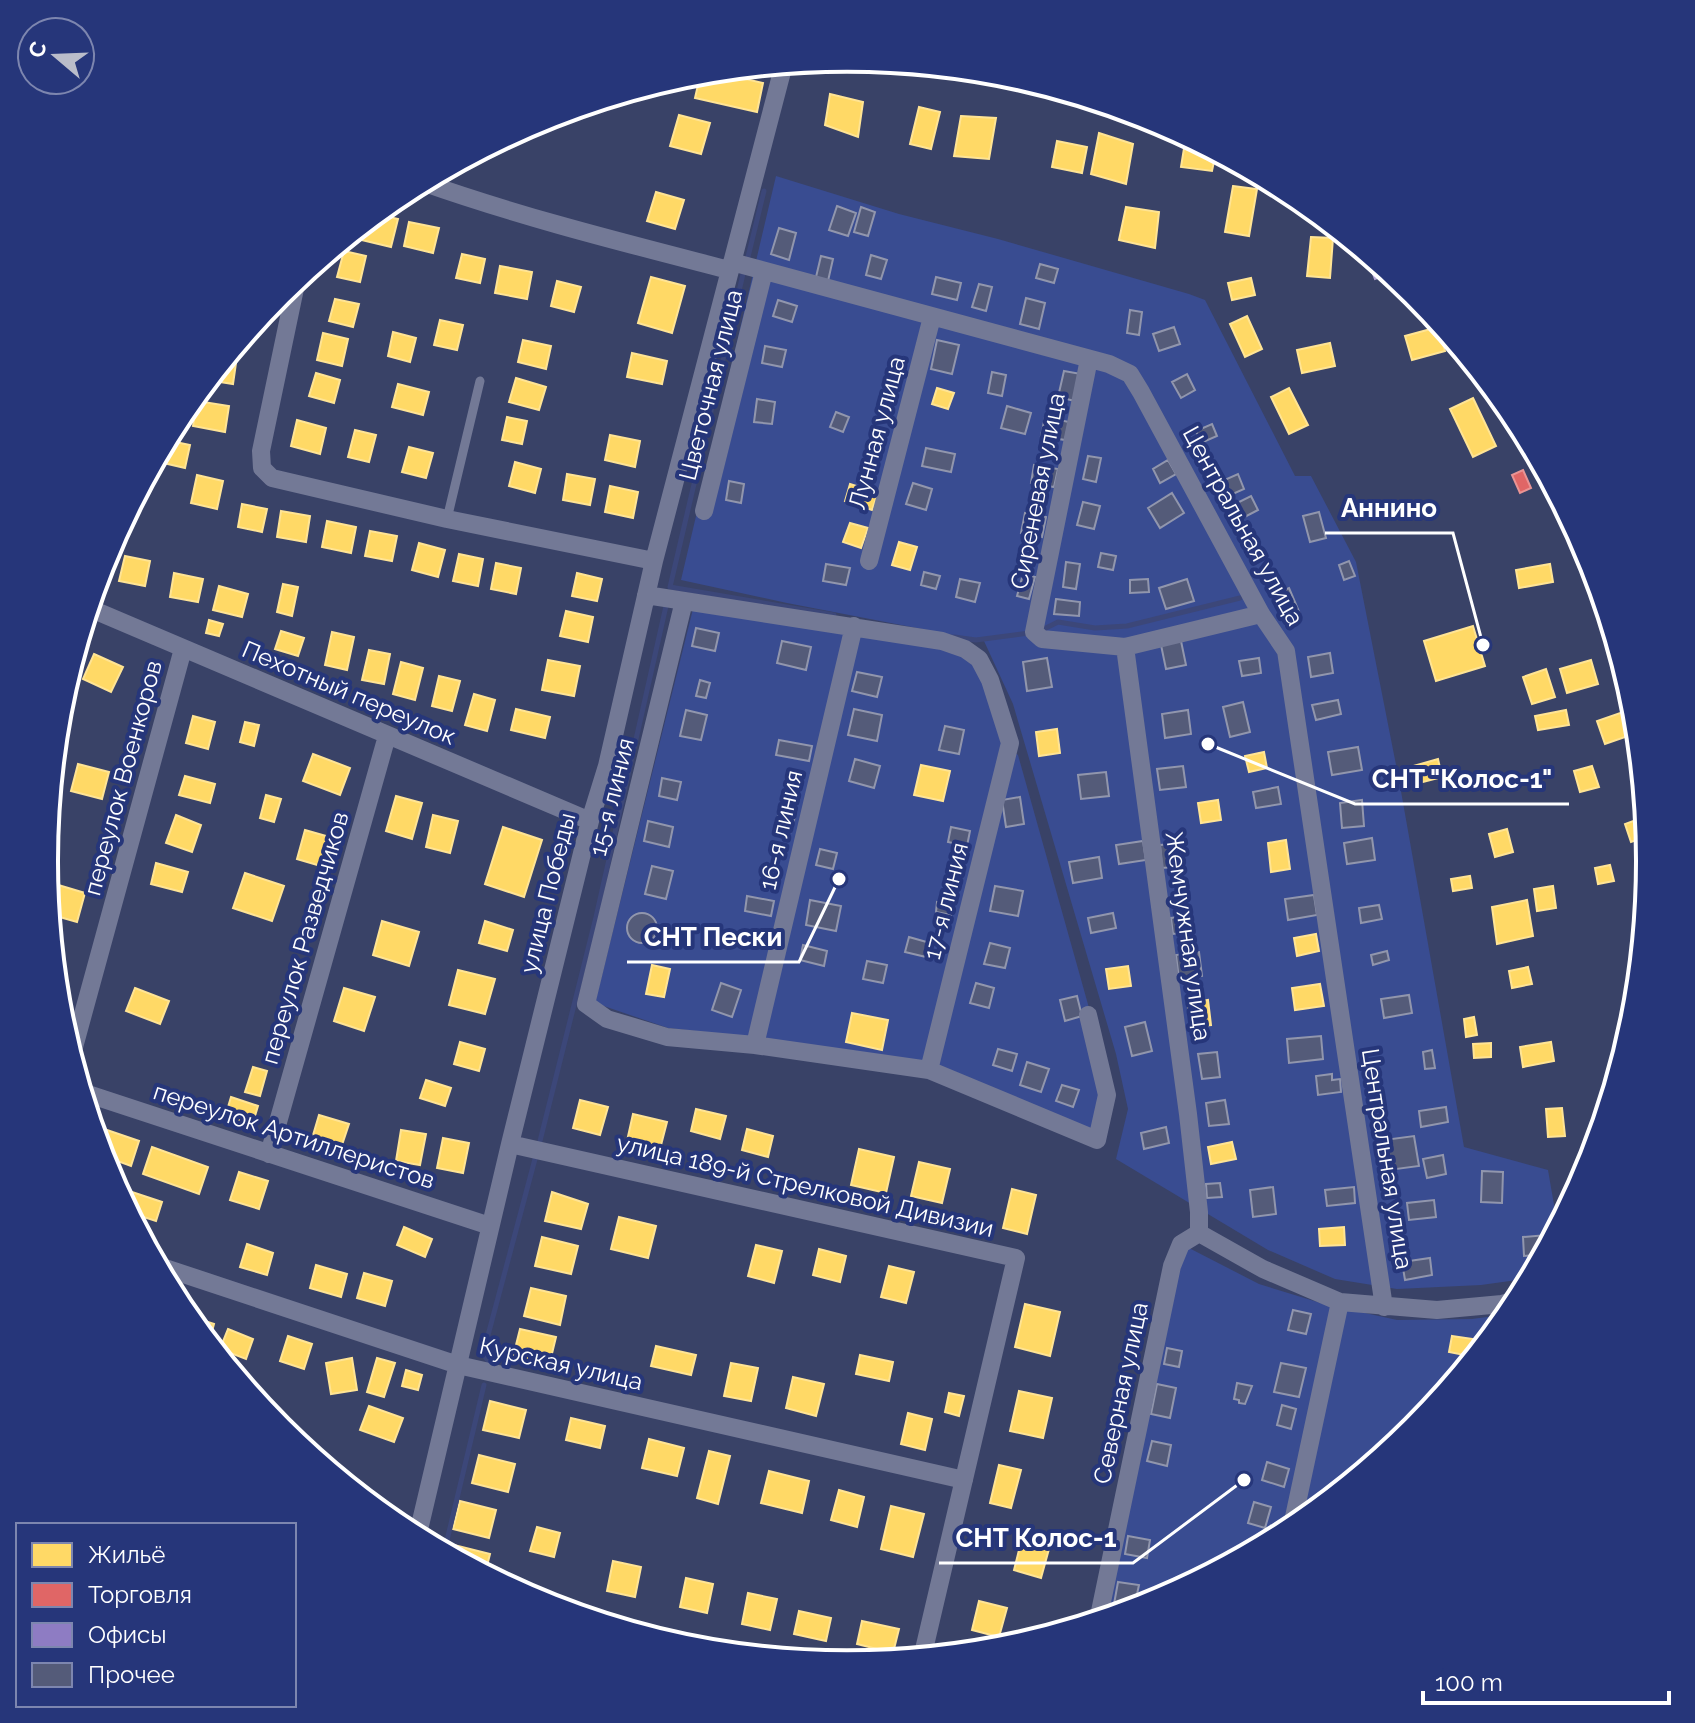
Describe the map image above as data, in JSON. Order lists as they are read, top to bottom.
{
  "streets": {
    "street": [
      "Цветочная улица",
      "Лунная улица",
      "Сиреневая улица",
      "Центральная улица",
      "Пехотный переулок",
      "переулок Военкоров",
      "15-я линия",
      "16-я линия",
      "улица Победы",
      "17-я линия",
      "Жемчужная улица",
      "переулок Разведчиков",
      "переулок Артиллеристов",
      "улица 189-й Стрелковой Дивизии",
      "Курская улица",
      "Северная улица"
    ]
  },
  "crossings": [
    ["Цветочная улица", "Центральная улица"],
    ["Лунная улица", "Центральная улица"],
    ["Сиреневая улица", "Центральная улица"],
    ["Сиреневая улица", "Жемчужная улица"],
    ["Центральная улица", "улица Победы"],
    ["Центральная улица", "Жемчужная улица"],
    ["Центральная улица", "Северная улица"],
    ["Пехотный переулок", "переулок Военкоров"],
    ["Пехотный переулок", "улица Победы"],
    ["Пехотный переулок", "переулок Разведчиков"],
    ["15-я линия", "16-я линия"],
    ["16-я линия", "17-я линия"],
    ["улица Победы", "переулок Артиллеристов"],
    ["улица Победы", "улица 189-й Стрелковой Дивизии"],
    ["улица Победы", "Курская улица"],
    ["Жемчужная улица", "Северная улица"],
    ["переулок Разведчиков", "переулок Артиллеристов"],
    ["улица 189-й Стрелковой Дивизии", "Курская улица"]
  ],
  "places": [
    "Аннино",
    "СНТ \"Колос-1\"",
    "СНТ Пески",
    "СНТ Колос-1"
  ],
  "legend": [
    "Жильё",
    "Торговля",
    "Офисы",
    "Прочее"
  ],
  "scale_bar": "100 m",
  "north": "left"
}
